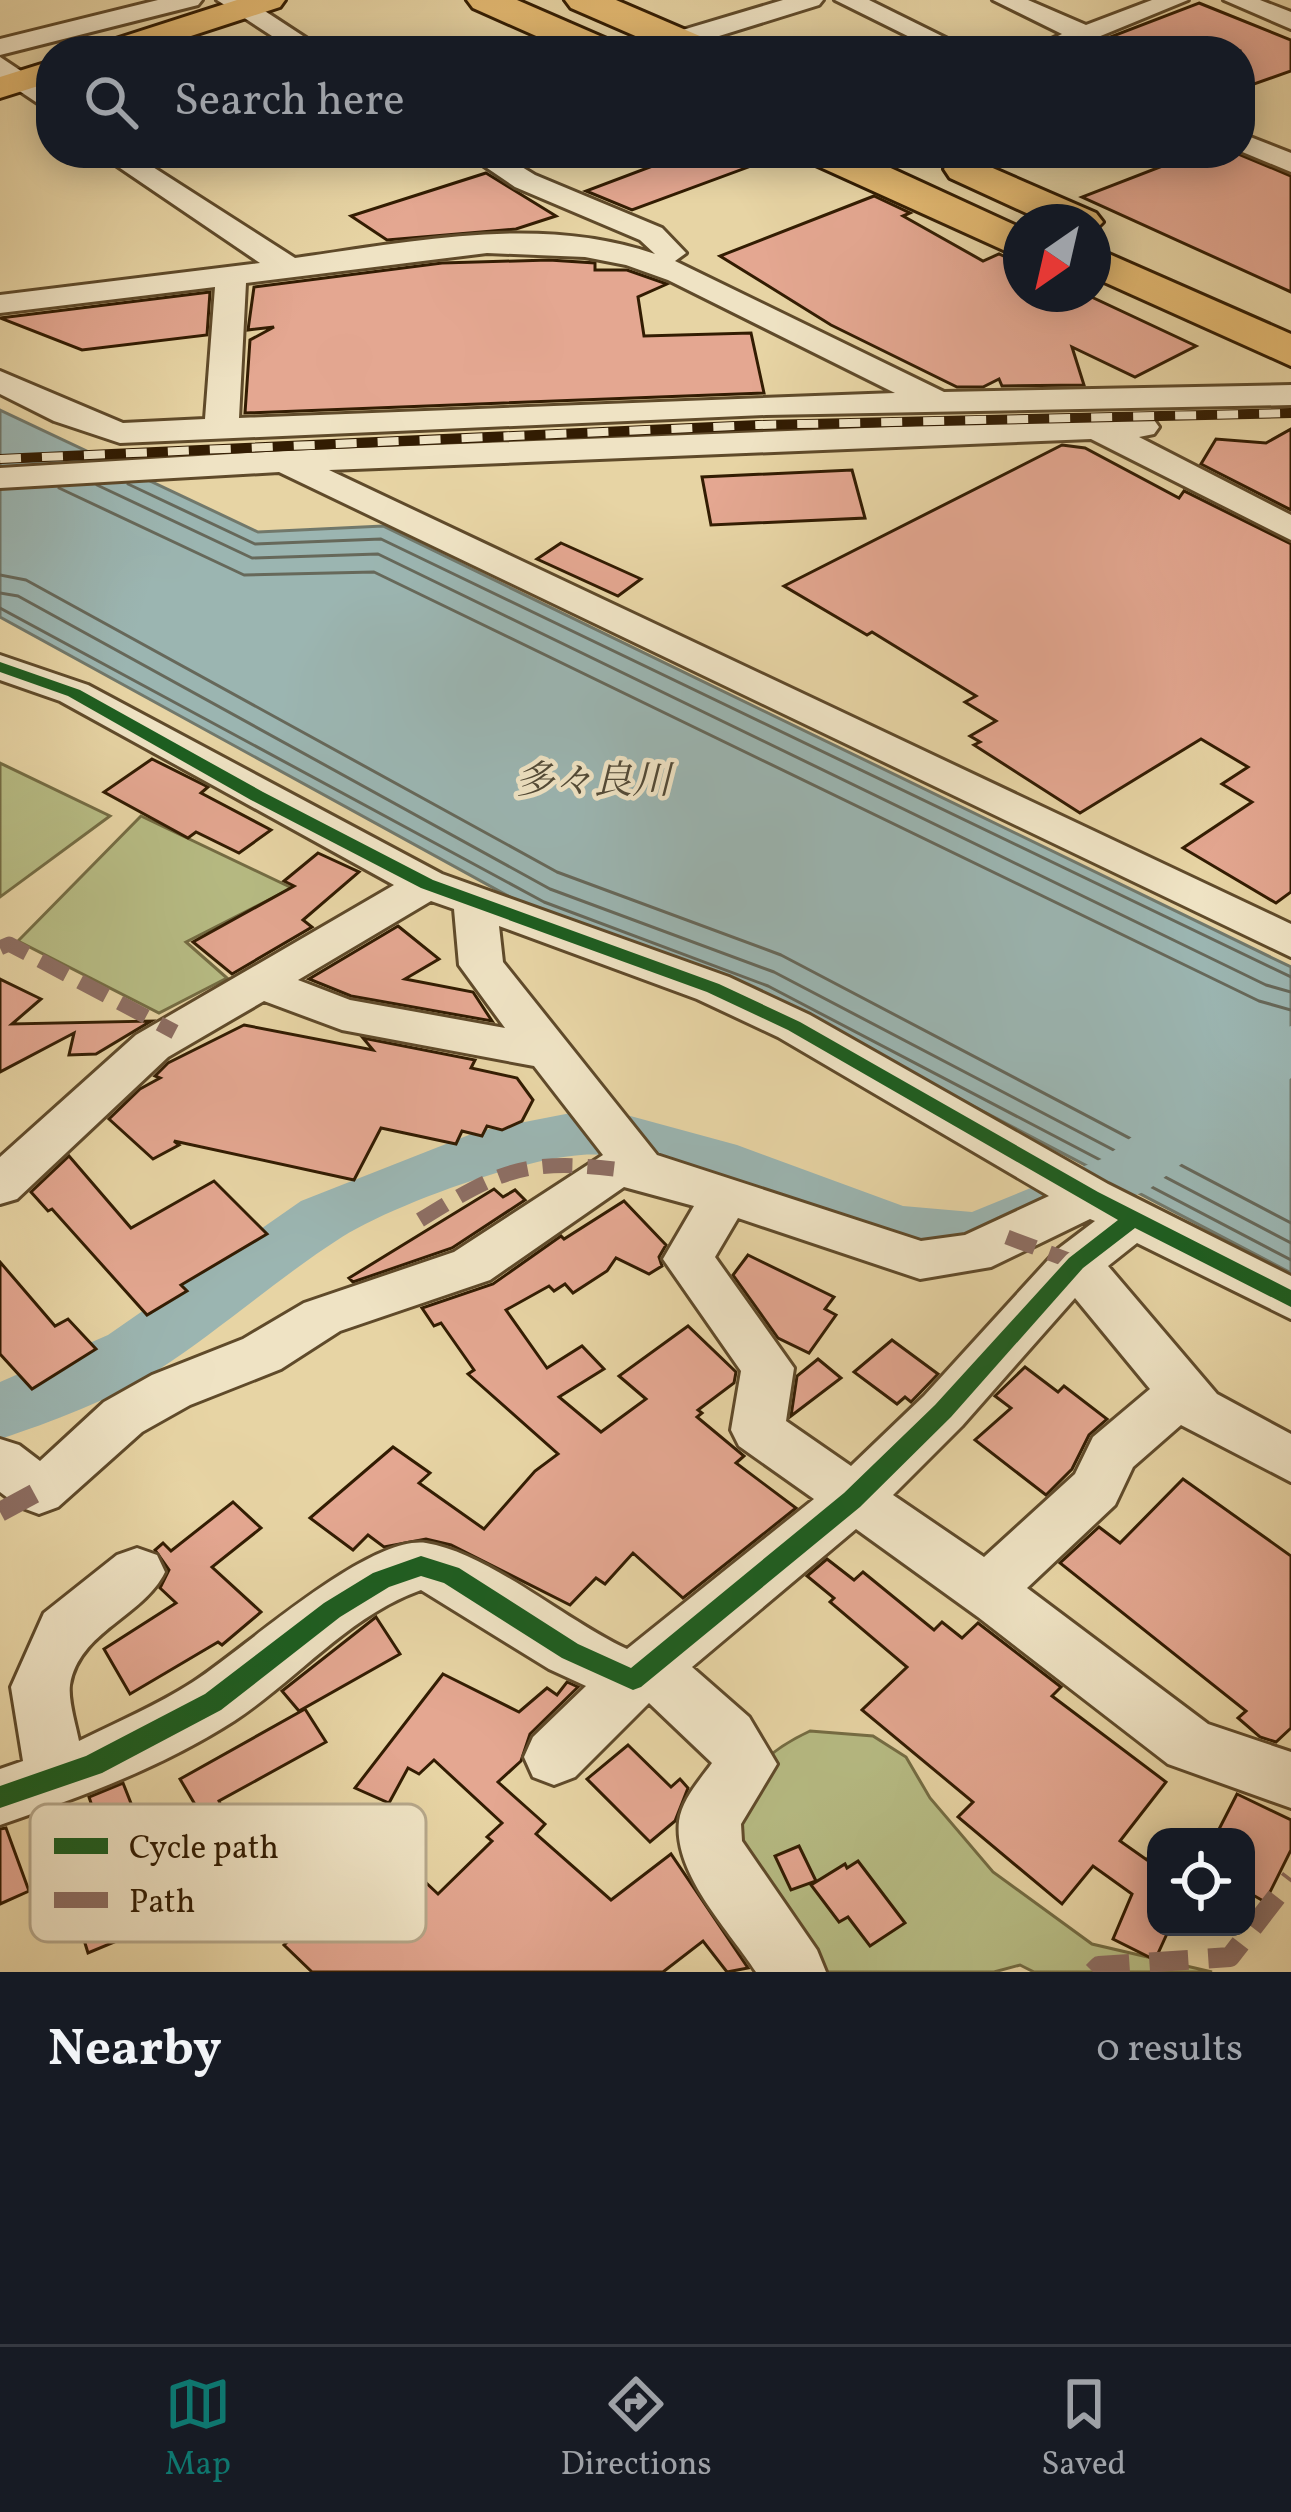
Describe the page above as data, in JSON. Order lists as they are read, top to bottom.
{
  "water": ["多々良川"],
  "legend": ["Cycle path", "Path"],
  "north": "bottom left",
  "page": {
    "search": "Search here",
    "heading": ["Nearby", "0 results"],
    "nav": ["Map", "Directions", "Saved"]
  }
}
